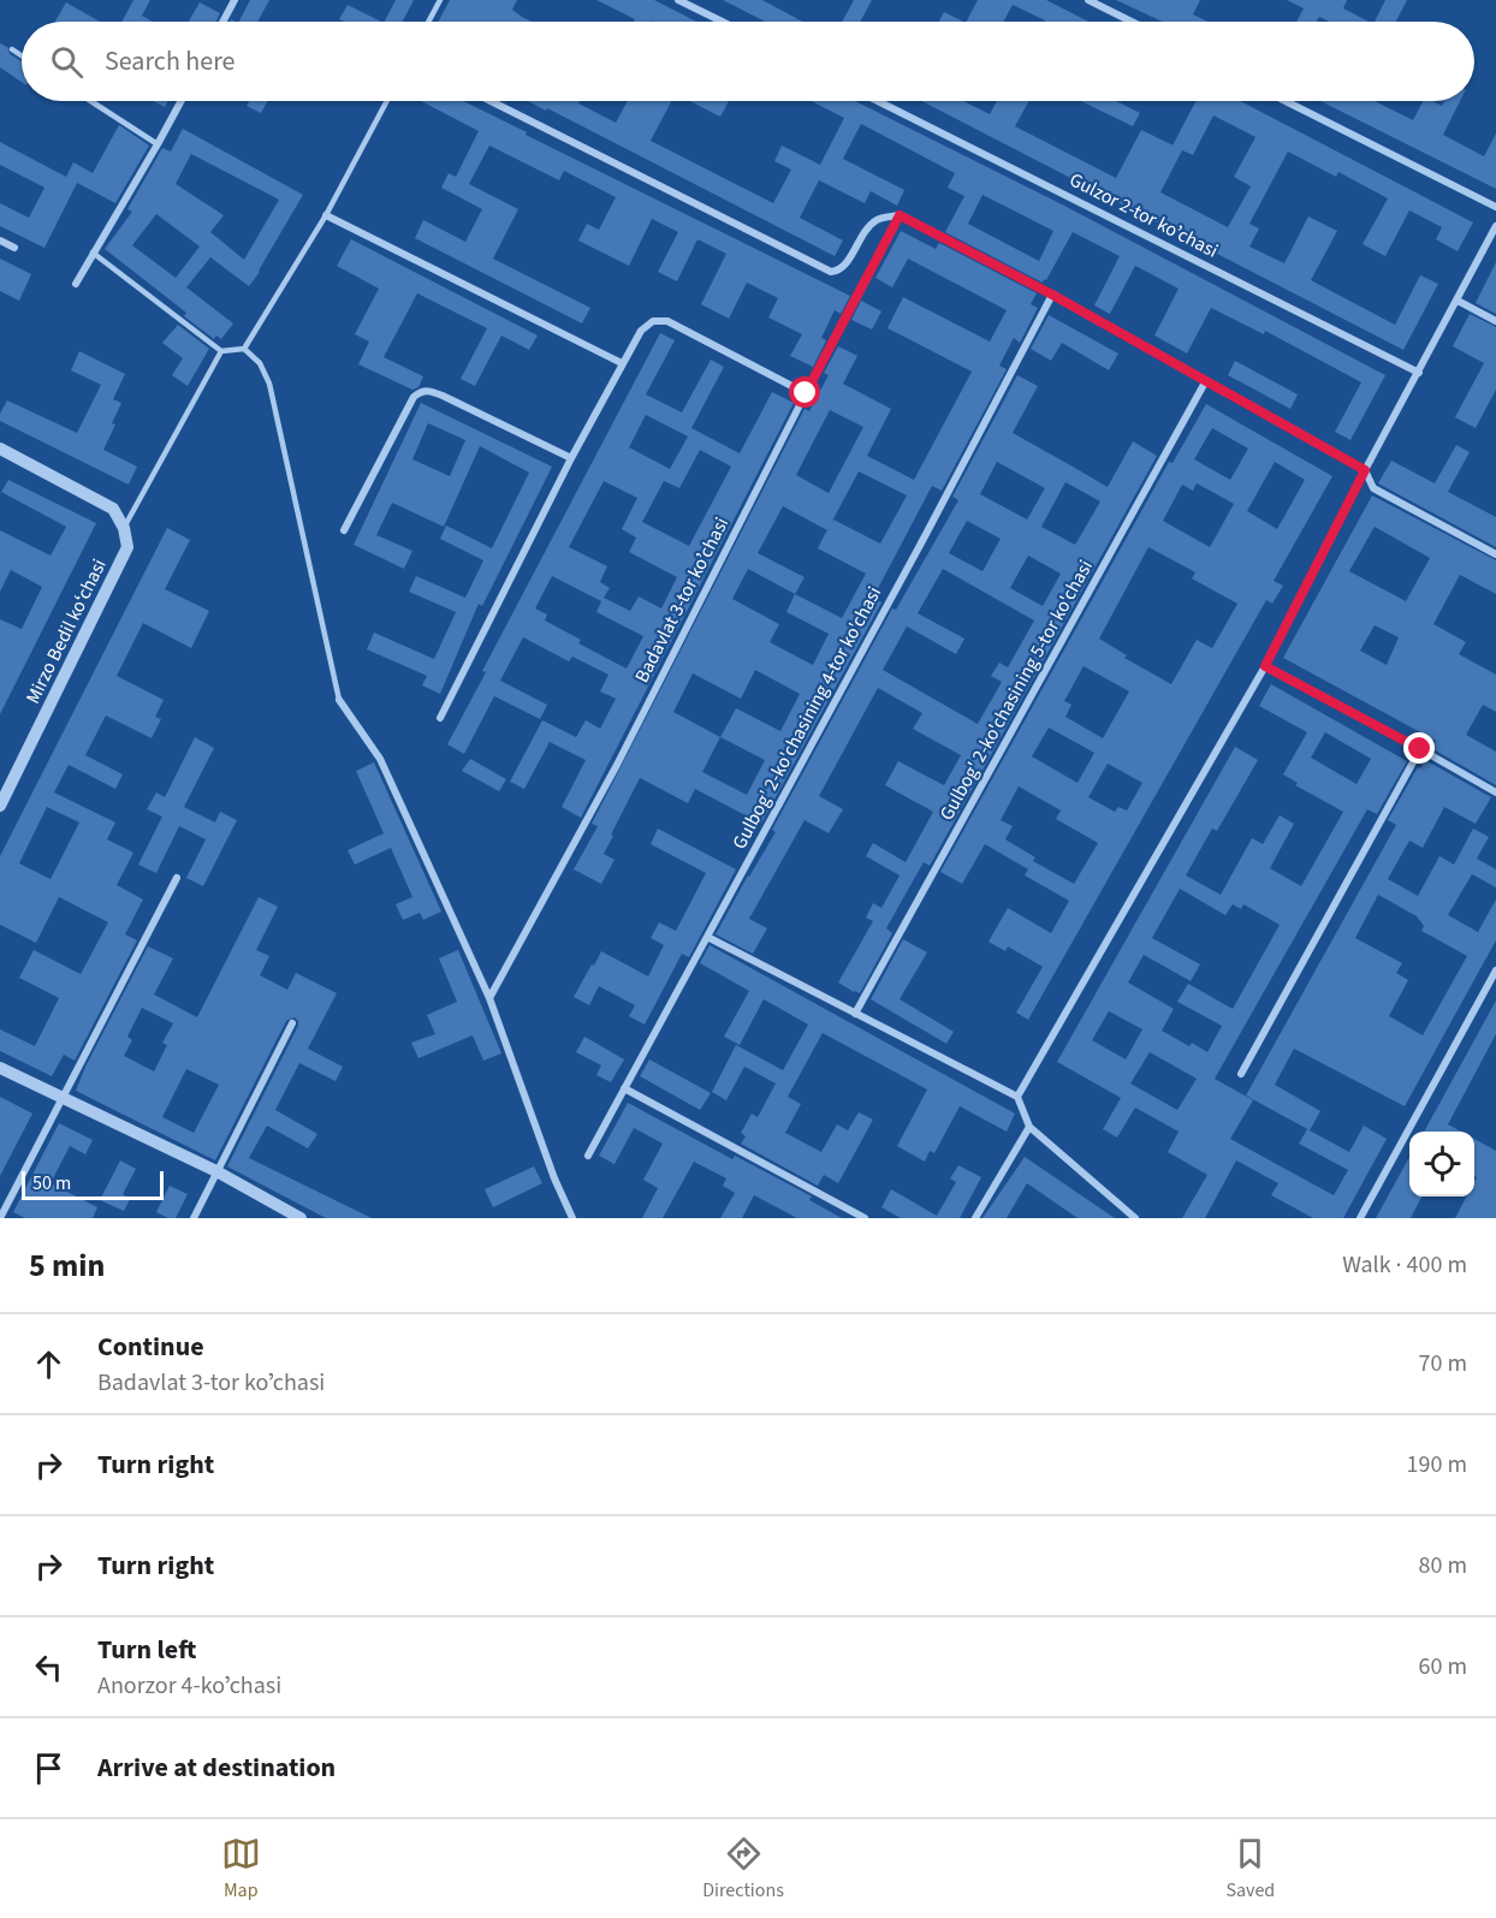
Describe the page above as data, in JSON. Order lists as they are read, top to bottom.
{
  "streets": {
    "street": [
      "Gulzor 2-tor koʼchasi",
      "Badavlat 3-tor koʼchasi",
      "Mirzo Bedil koʻchasi",
      "Gulbog' 2-ko'chasining 5-tor ko'chasi",
      "Gulbog' 2-ko'chasining 4-tor ko'chasi"
    ]
  },
  "scale_bar": "50 m",
  "page": {
    "search": "Search here",
    "scale": "50 m",
    "heading": ["5 min", "Walk · 400 m"],
    "list": [
      ["Continue", "Badavlat 3-tor koʼchasi", "70 m"],
      ["Turn right", "190 m"],
      ["Turn right", "80 m"],
      ["Turn left", "Аnorzor 4-koʼchasi", "60 m"],
      "Arrive at destination"
    ],
    "nav": ["Map", "Directions", "Saved"]
  }
}
